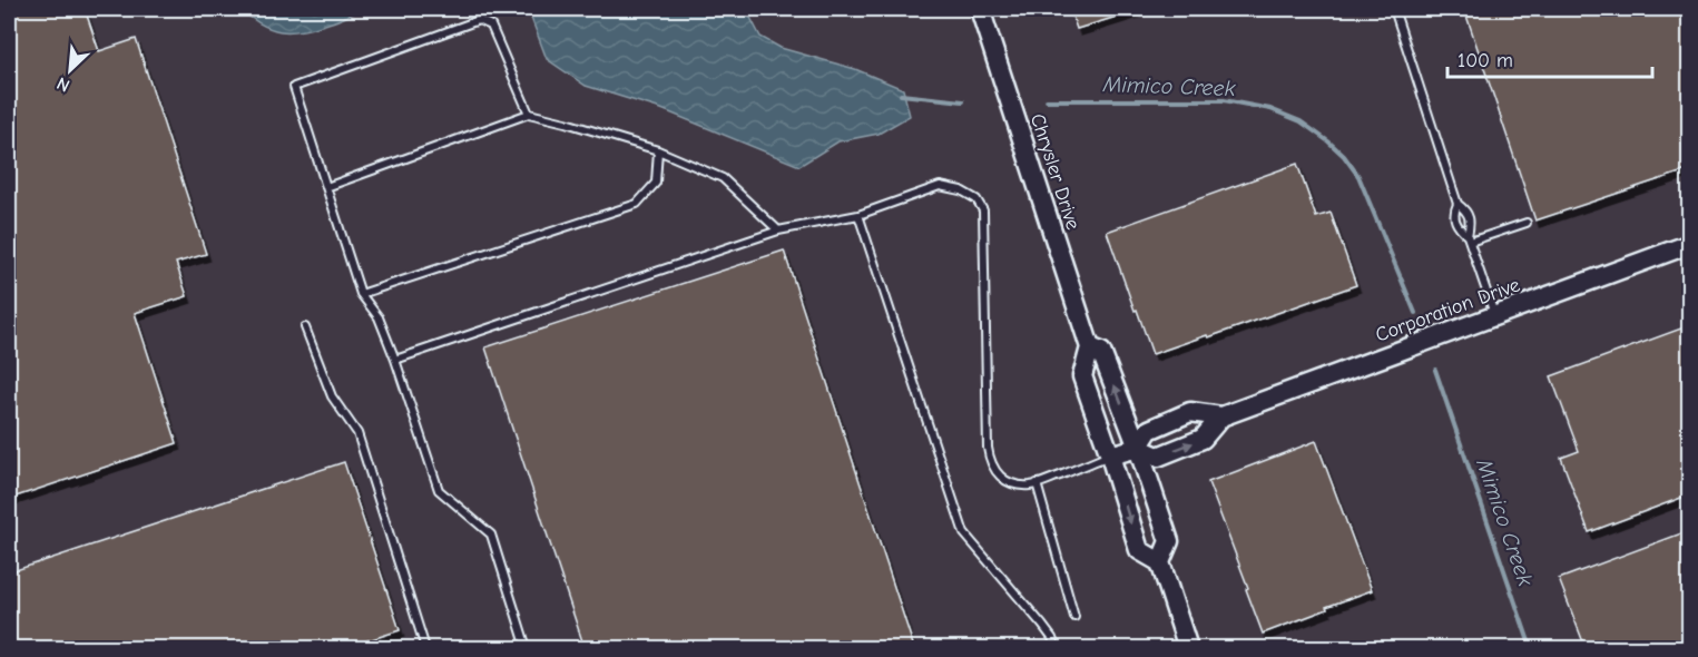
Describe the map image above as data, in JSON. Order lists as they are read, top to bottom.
{
  "streets": {
    "street": ["Chrysler Drive", "Corporation Drive"]
  },
  "crossings": [
    ["Chrysler Drive", "Corporation Drive"]
  ],
  "water": ["Mimico Creek"],
  "scale_bar": "100 m",
  "north": "bottom left"
}
